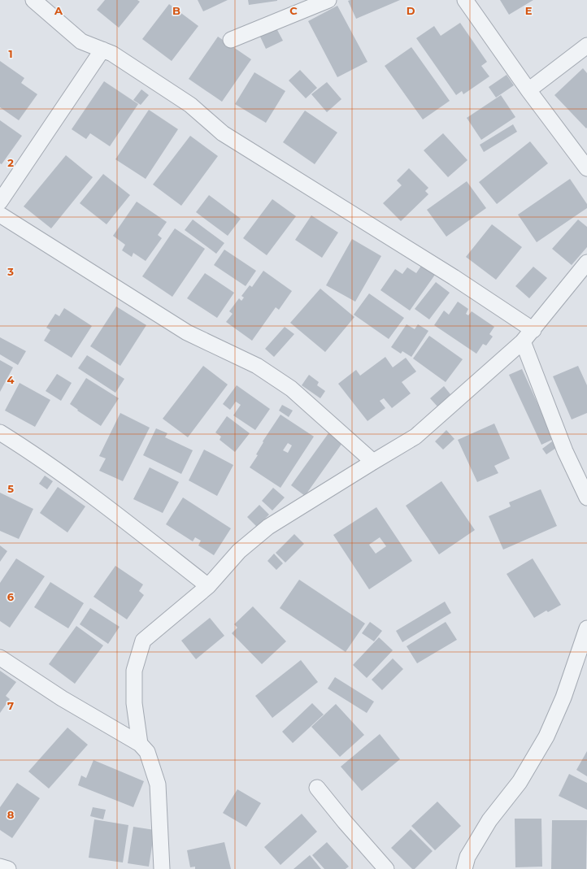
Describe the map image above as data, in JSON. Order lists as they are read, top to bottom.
{
  "grid": {
    "columns": [
      "A",
      "B",
      "C",
      "D",
      "E"
    ],
    "rows": [
      "1",
      "2",
      "3",
      "4",
      "5",
      "6",
      "7",
      "8"
    ]
  }
}
